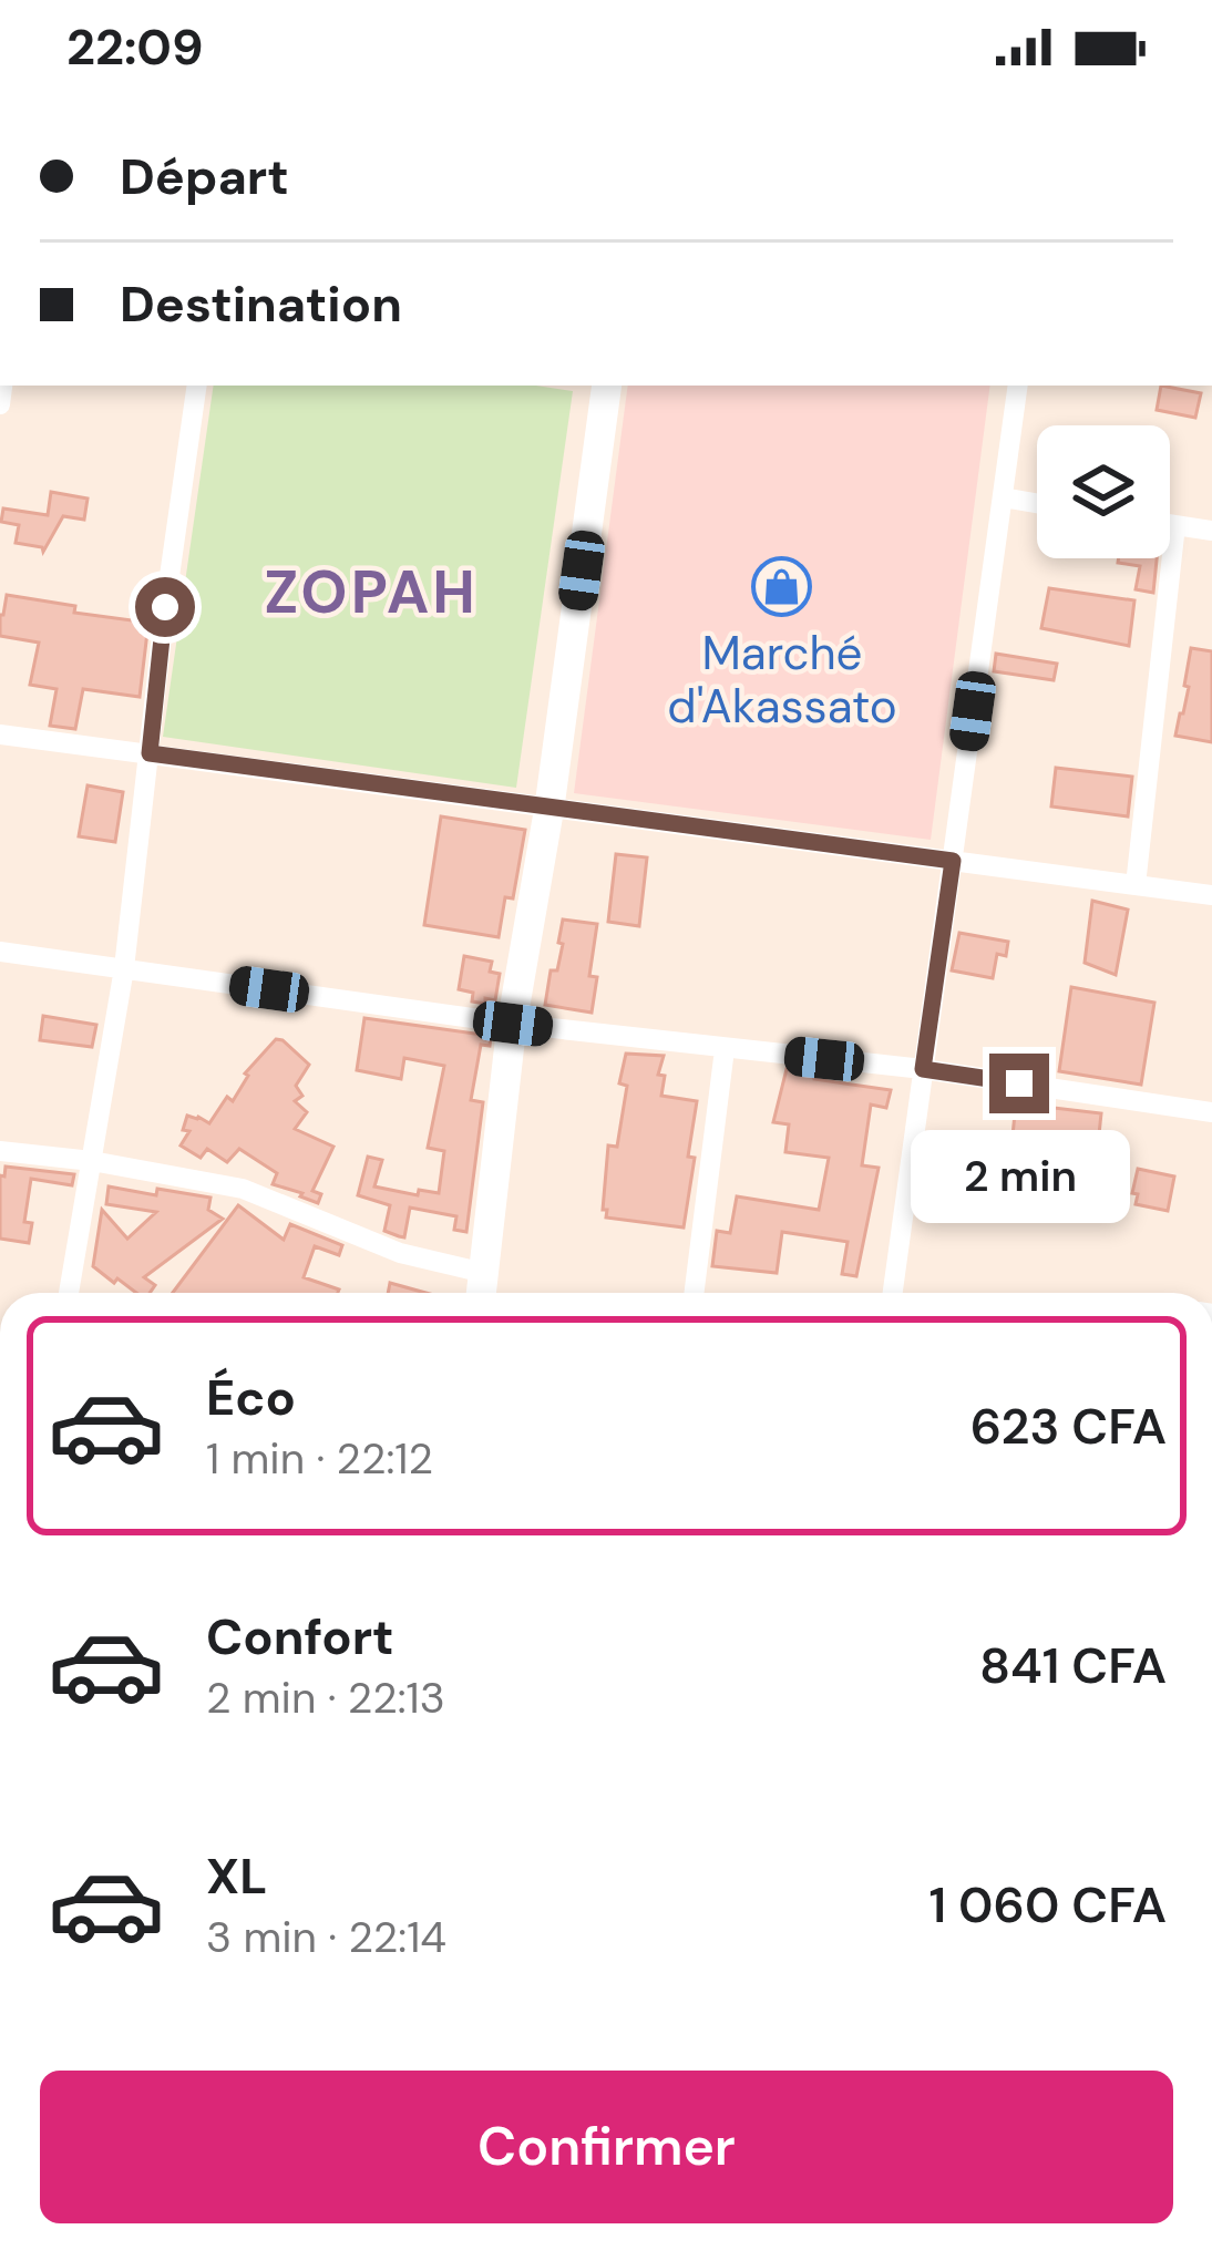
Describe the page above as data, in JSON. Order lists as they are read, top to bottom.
{
  "districts": ["ZOPAH"],
  "places": {
    "shop": ["Marché d'Akassato"]
  },
  "page": {
    "status": "22:09",
    "banner": ["Départ", "Destination"],
    "bubble": "2 min",
    "list": [
      {
        "name": "Éco",
        "note": "1 min · 22:12",
        "value": "623 CFA"
      },
      {
        "name": "Confort",
        "note": "2 min · 22:13",
        "value": "841 CFA"
      },
      {
        "name": "XL",
        "note": "3 min · 22:14",
        "value": "1 060 CFA"
      }
    ],
    "buttons": "Confirmer"
  }
}
